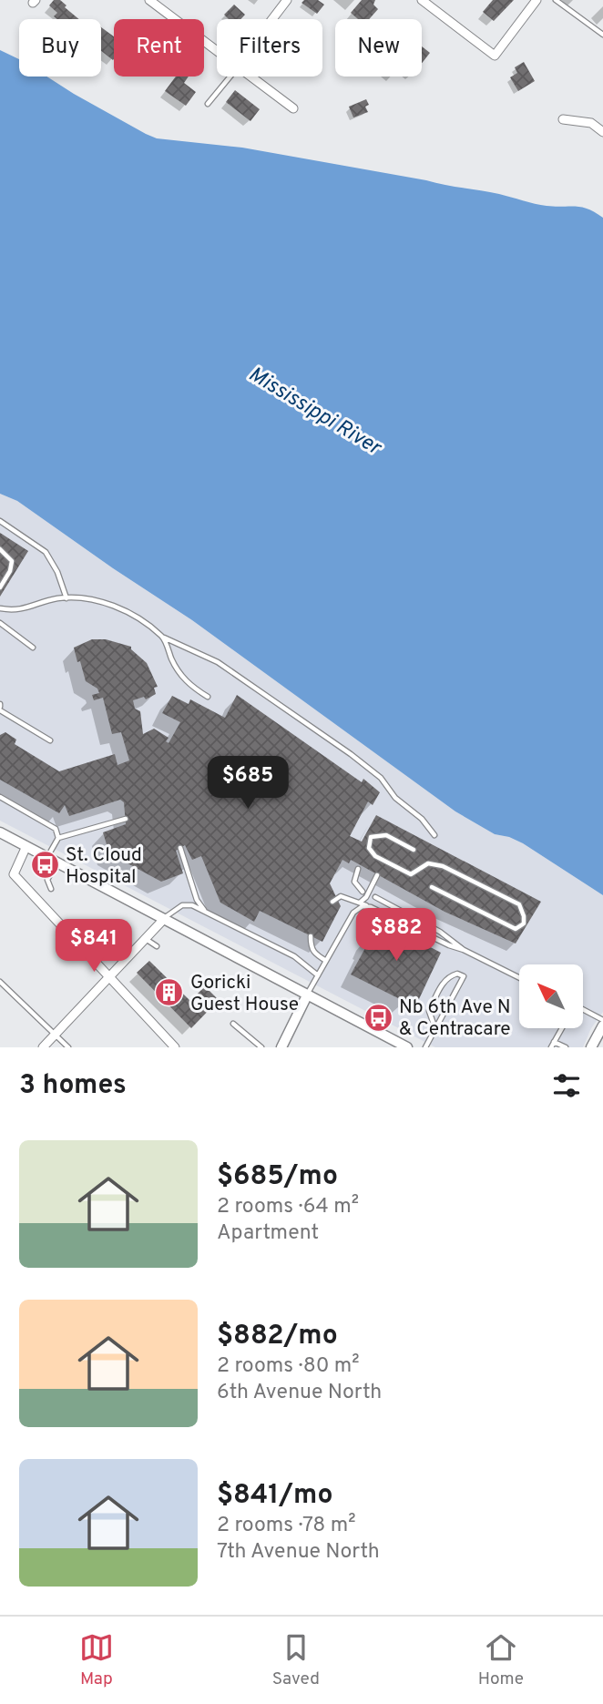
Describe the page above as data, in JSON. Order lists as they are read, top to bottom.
{
  "water": ["Mississippi River"],
  "places": {
    "bus stop": ["St. Cloud Hospital", "Nb 6th Ave N & Centracare"],
    "building": ["Goricki Guest House"]
  },
  "north": "top left",
  "page": {
    "chip": [
      "Buy",
      "Rent",
      "Filters",
      "New"
    ],
    "price": ["$685", "$882", "$841"],
    "heading": "3 homes",
    "list": [
      {
        "name": "$685/mo",
        "note": "2 rooms · 64 m² · Apartment"
      },
      {
        "name": "$882/mo",
        "note": "2 rooms · 80 m² · 6th Avenue North"
      },
      {
        "name": "$841/mo",
        "note": "2 rooms · 78 m² · 7th Avenue North"
      }
    ],
    "tabs": ["Map", "Saved", "Home"]
  }
}
